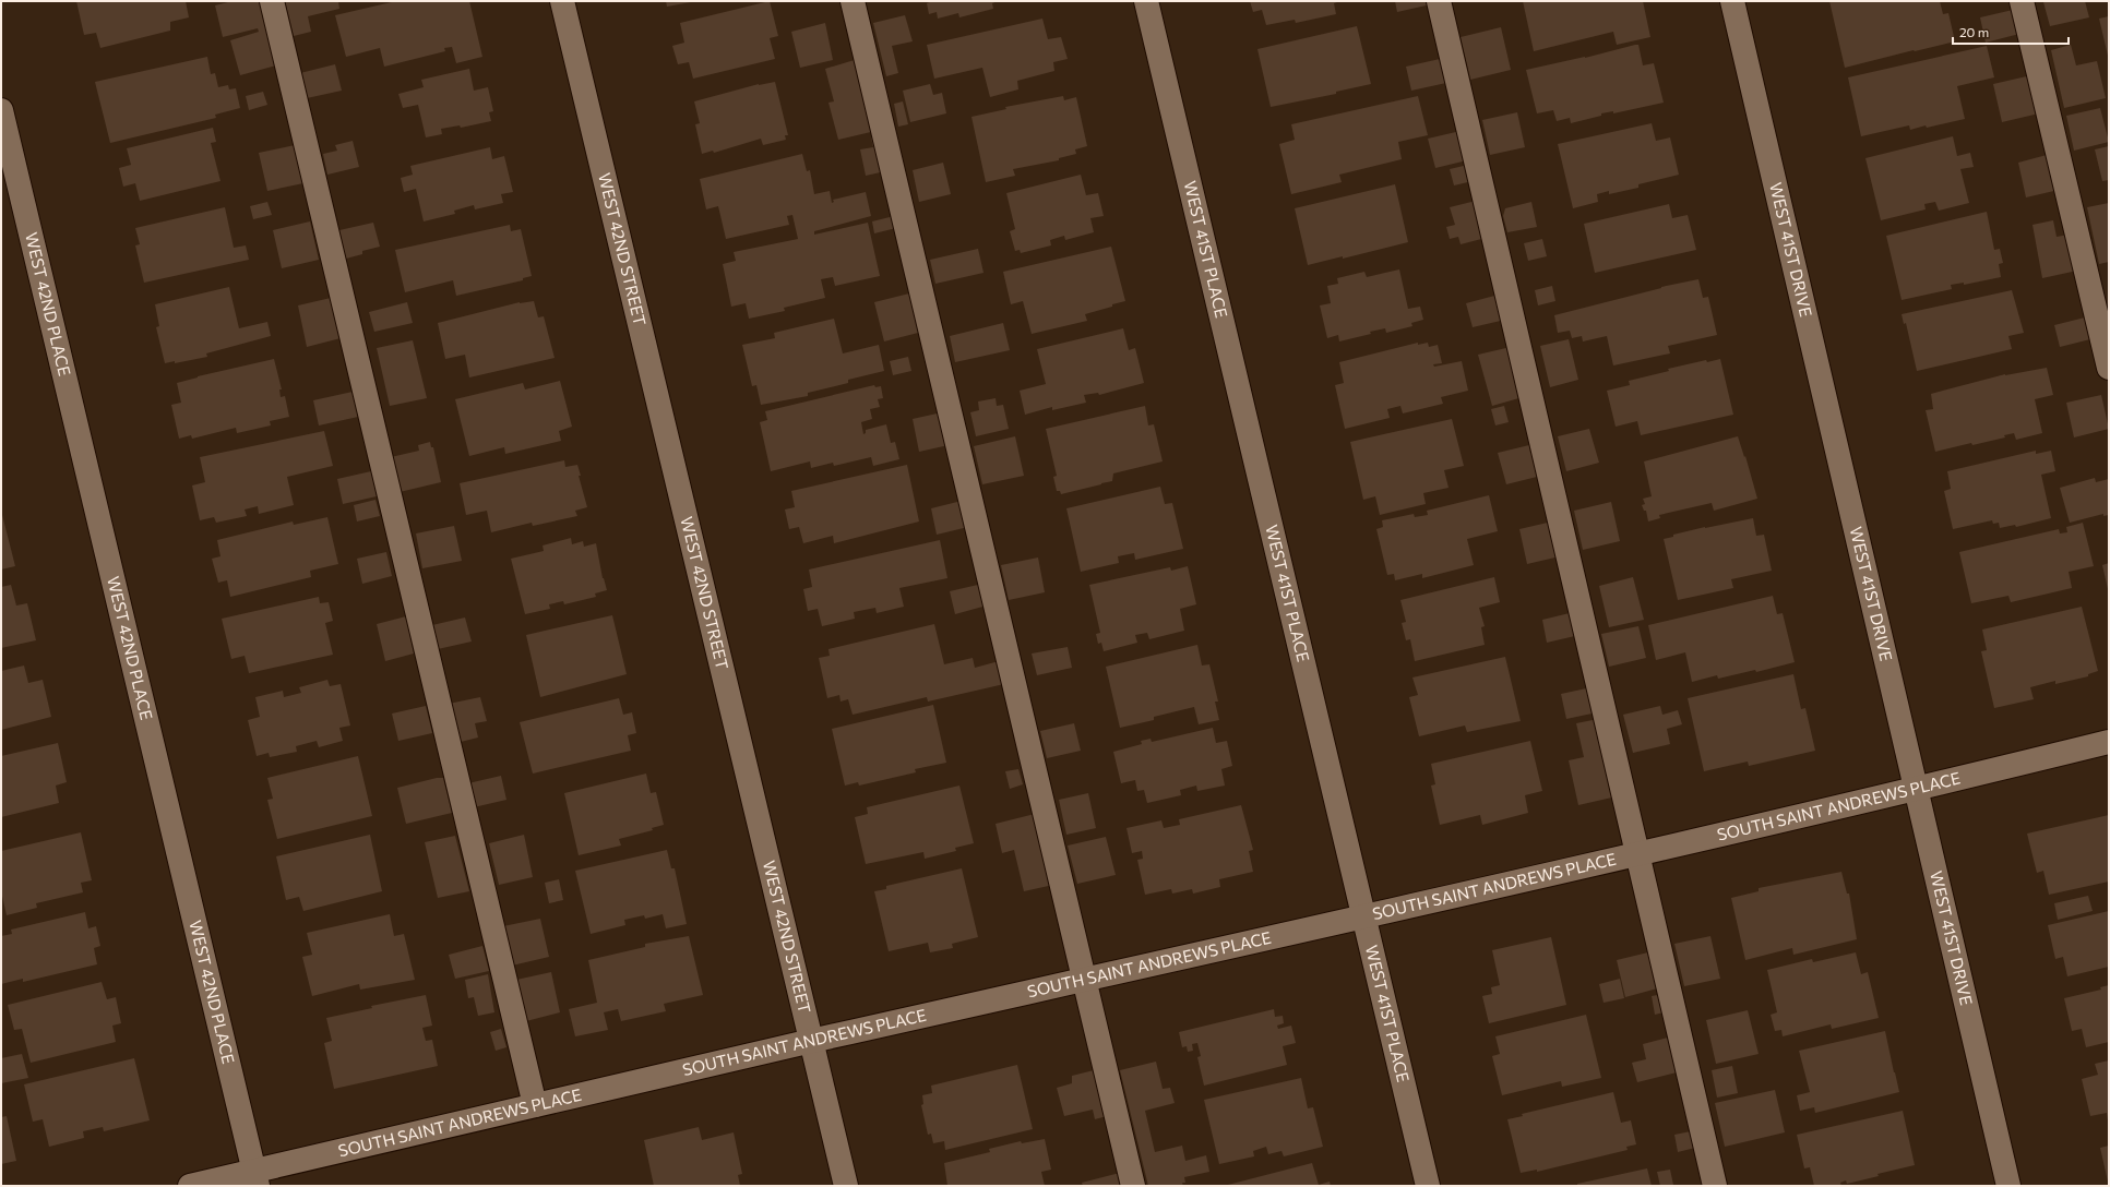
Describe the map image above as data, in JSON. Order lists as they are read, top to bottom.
{
  "streets": {
    "street": [
      "WEST 41ST DRIVE",
      "WEST 42ND STREET",
      "WEST 41ST PLACE",
      "WEST 42ND PLACE",
      "SOUTH SAINT ANDREWS PLACE"
    ]
  },
  "crossings": [
    ["WEST 41ST DRIVE", "SOUTH SAINT ANDREWS PLACE"],
    ["WEST 42ND STREET", "SOUTH SAINT ANDREWS PLACE"],
    ["WEST 41ST PLACE", "SOUTH SAINT ANDREWS PLACE"],
    ["WEST 42ND PLACE", "SOUTH SAINT ANDREWS PLACE"]
  ],
  "scale_bar": "20 m"
}
